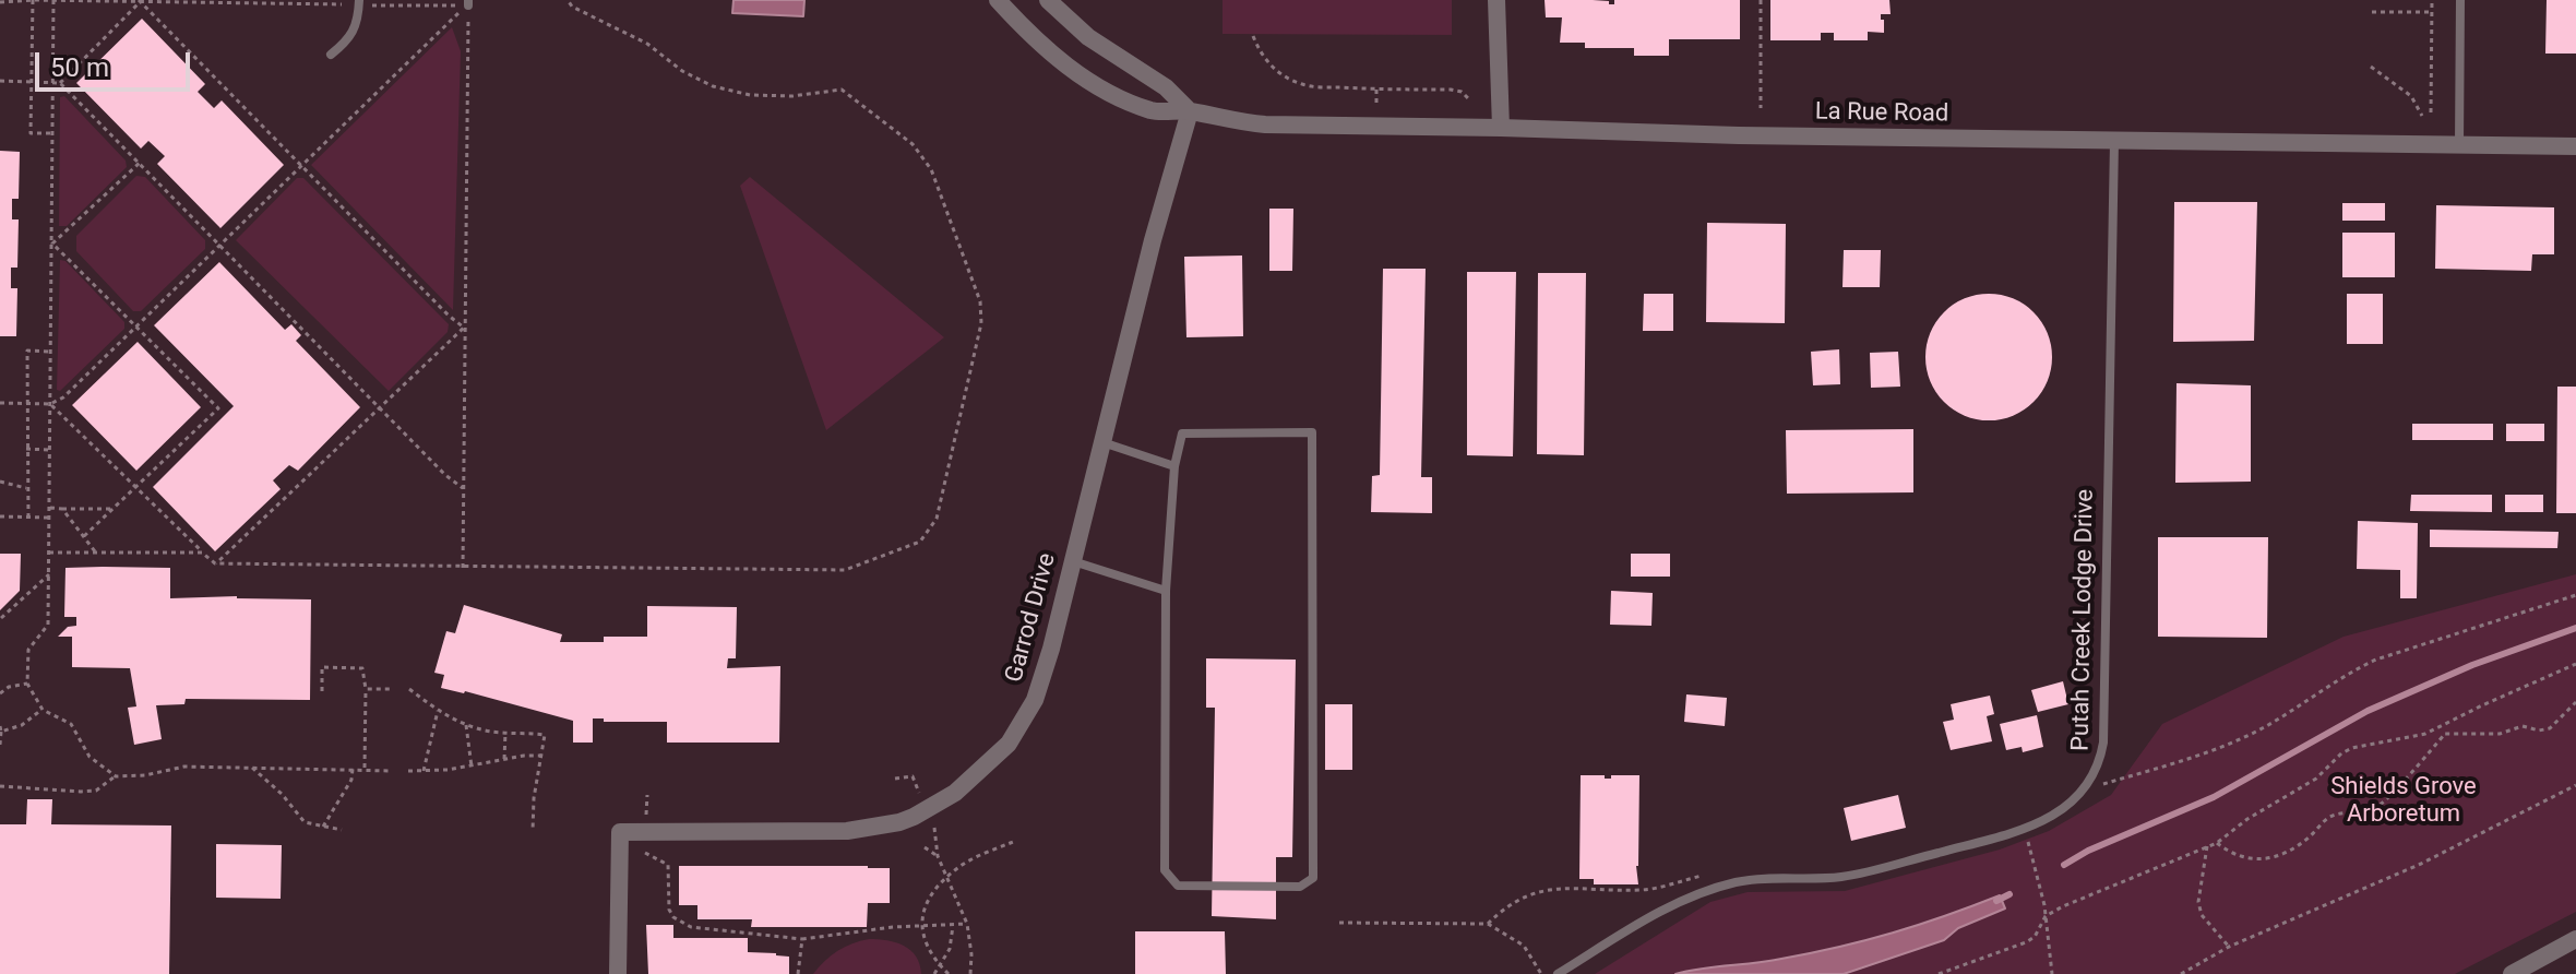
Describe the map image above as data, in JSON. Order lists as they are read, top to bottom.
{
  "streets": {
    "street": ["La Rue Road", "Garrod Drive"],
    "lane": ["Putah Creek Lodge Drive"]
  },
  "crossings": [
    ["La Rue Road", "Garrod Drive"],
    ["La Rue Road", "Putah Creek Lodge Drive"]
  ],
  "parks": ["Shields Grove Arboretum"],
  "scale_bar": "50 m"
}
